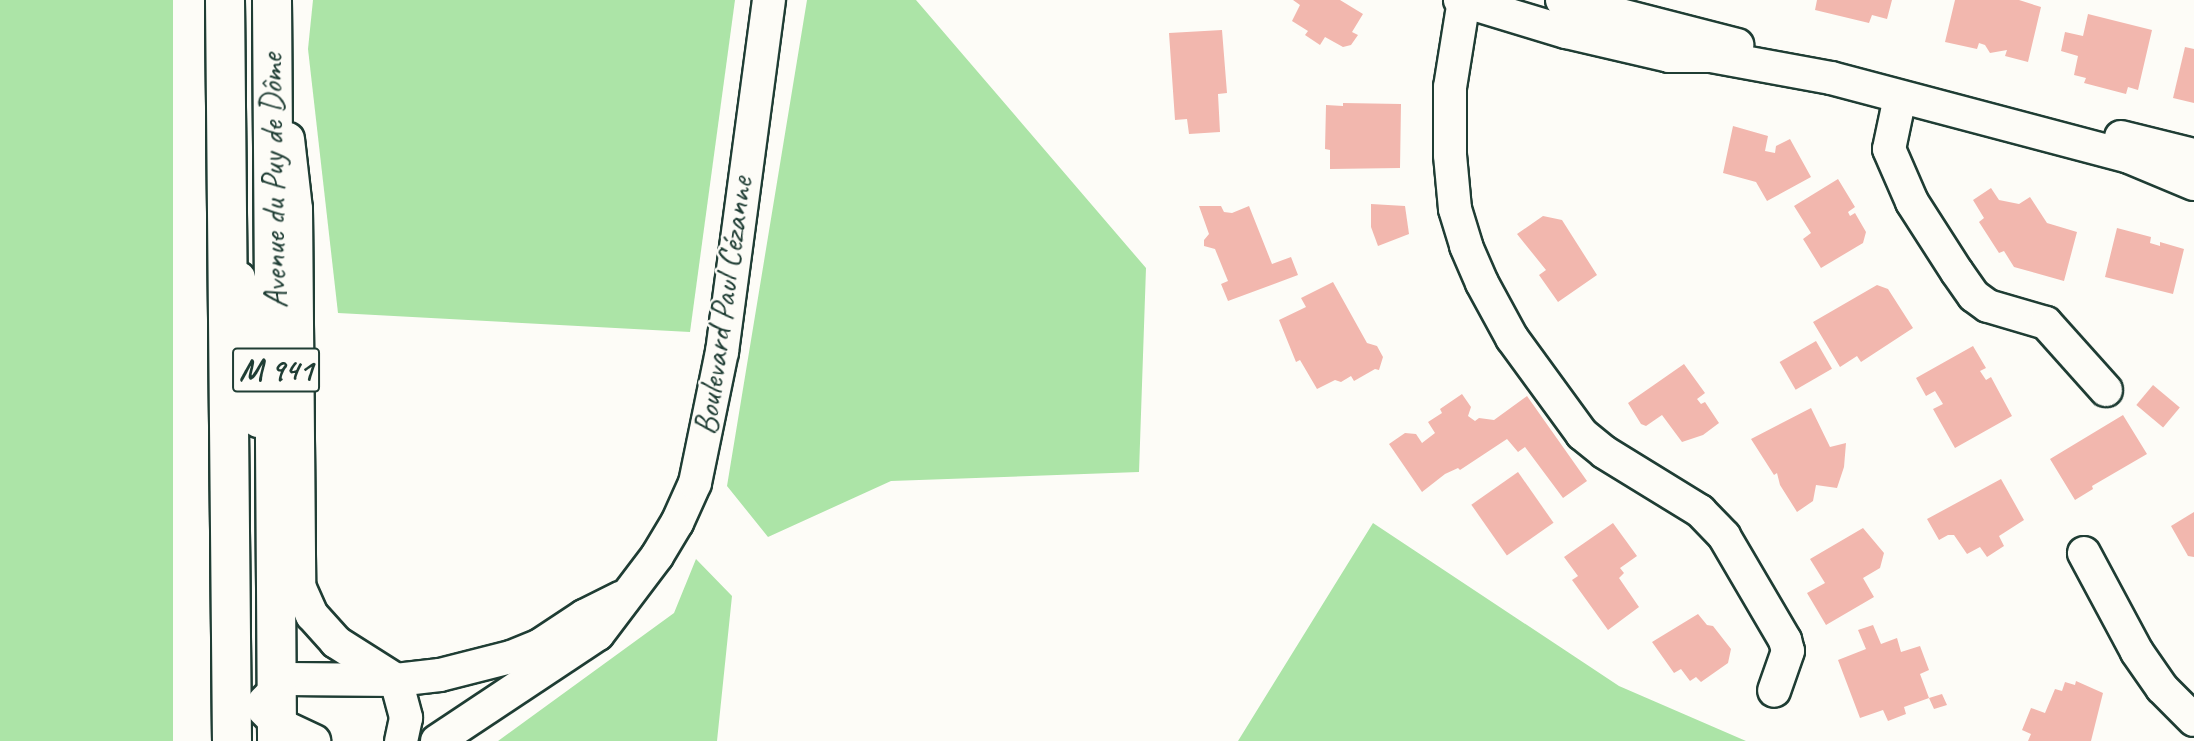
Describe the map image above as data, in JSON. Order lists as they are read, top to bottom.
{
  "streets": {
    "main road": ["Avenue du Puy de Dôme", "M 941"],
    "street": ["Boulevard Paul Cézanne"]
  },
  "crossings": [
    ["Avenue du Puy de Dôme", "Boulevard Paul Cézanne"]
  ]
}
